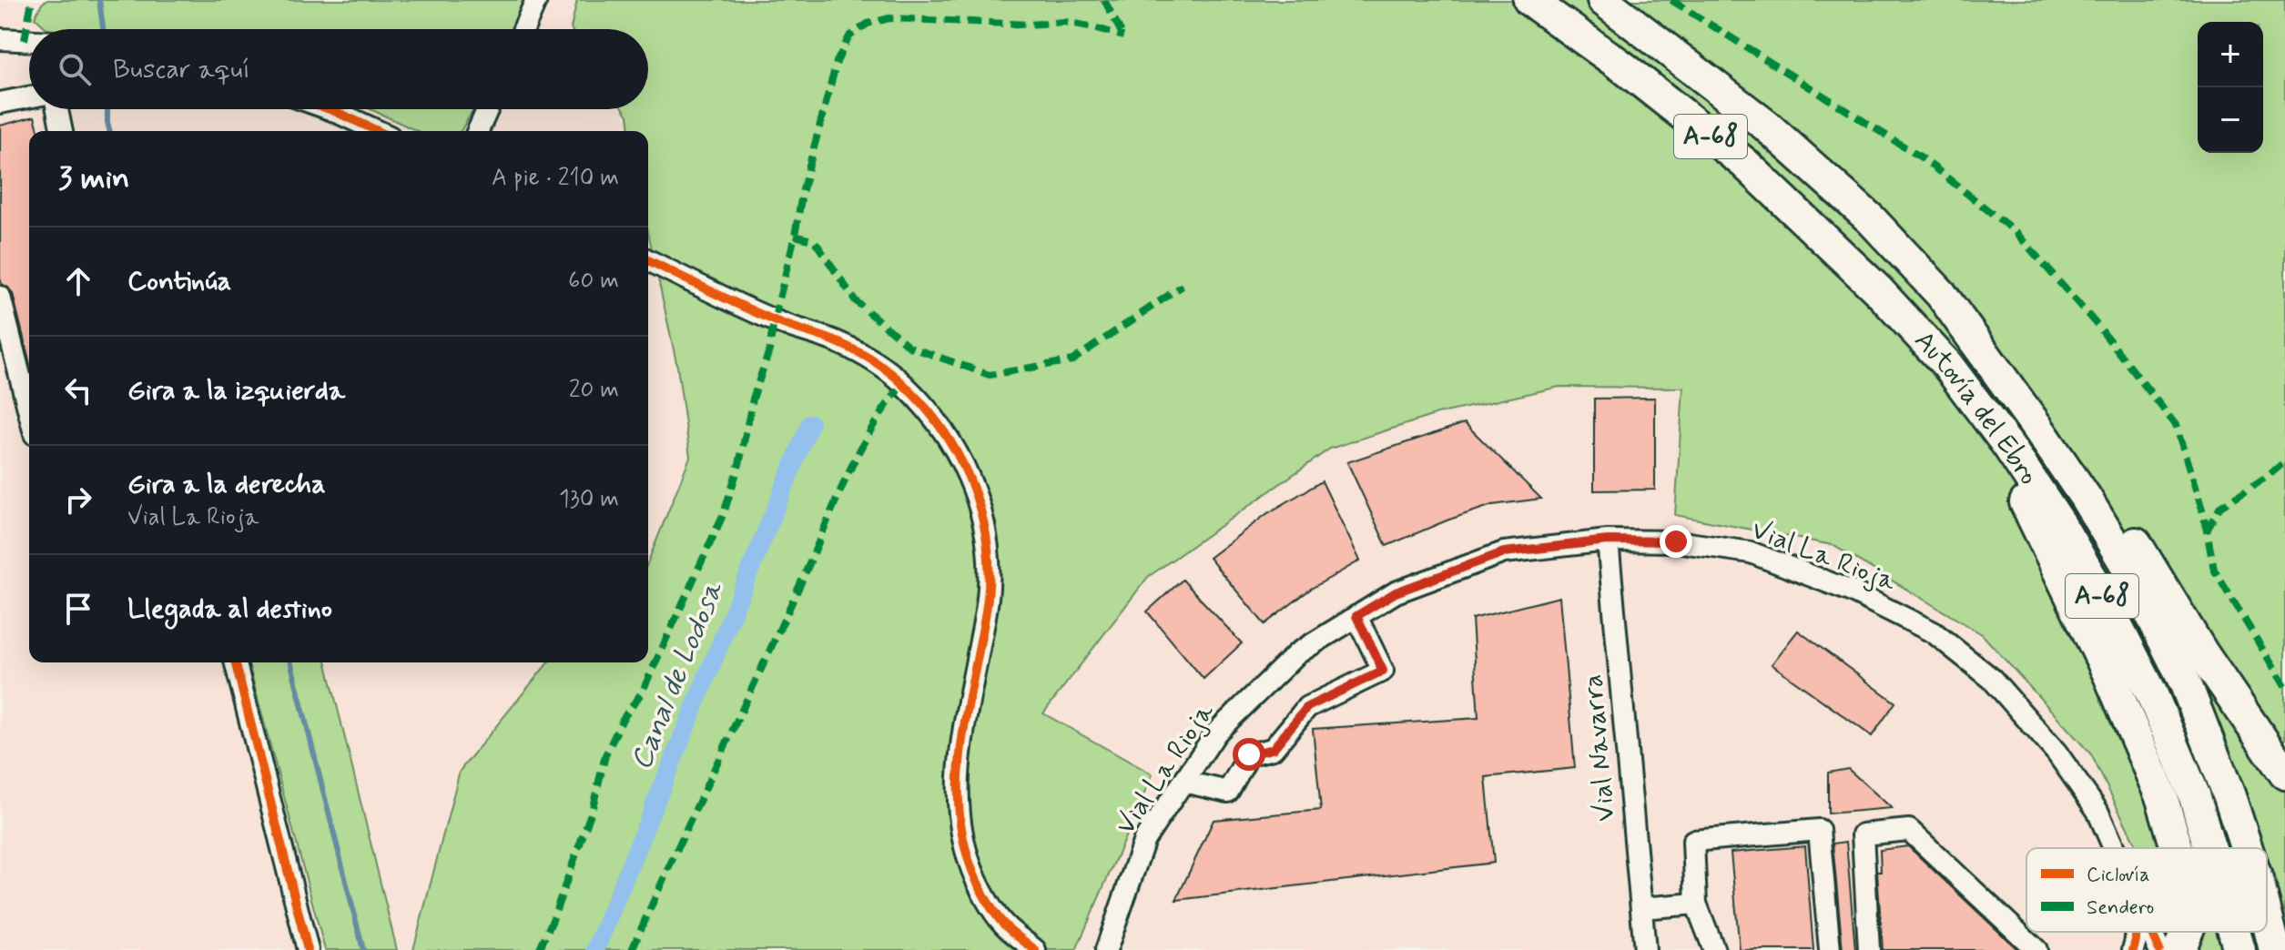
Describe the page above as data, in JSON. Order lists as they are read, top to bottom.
{
  "streets": {
    "highway": ["A-68", "Autovía del Ebro"],
    "street": ["Vial La Rioja", "Vial Navarra"]
  },
  "crossings": [
    ["Vial La Rioja", "Vial Navarra"]
  ],
  "water": ["Canal de Lodosa"],
  "legend": ["Ciclovía", "Sendero"],
  "page": {
    "map_buttons": ["+", "−"],
    "search": "Buscar aquí",
    "heading": ["3 min", "A pie · 210 m"],
    "list": [
      ["Continúa", "60 m"],
      ["Gira a la izquierda", "20 m"],
      ["Gira a la derecha", "Vial La Rioja", "130 m"],
      "Llegada al destino"
    ]
  }
}
